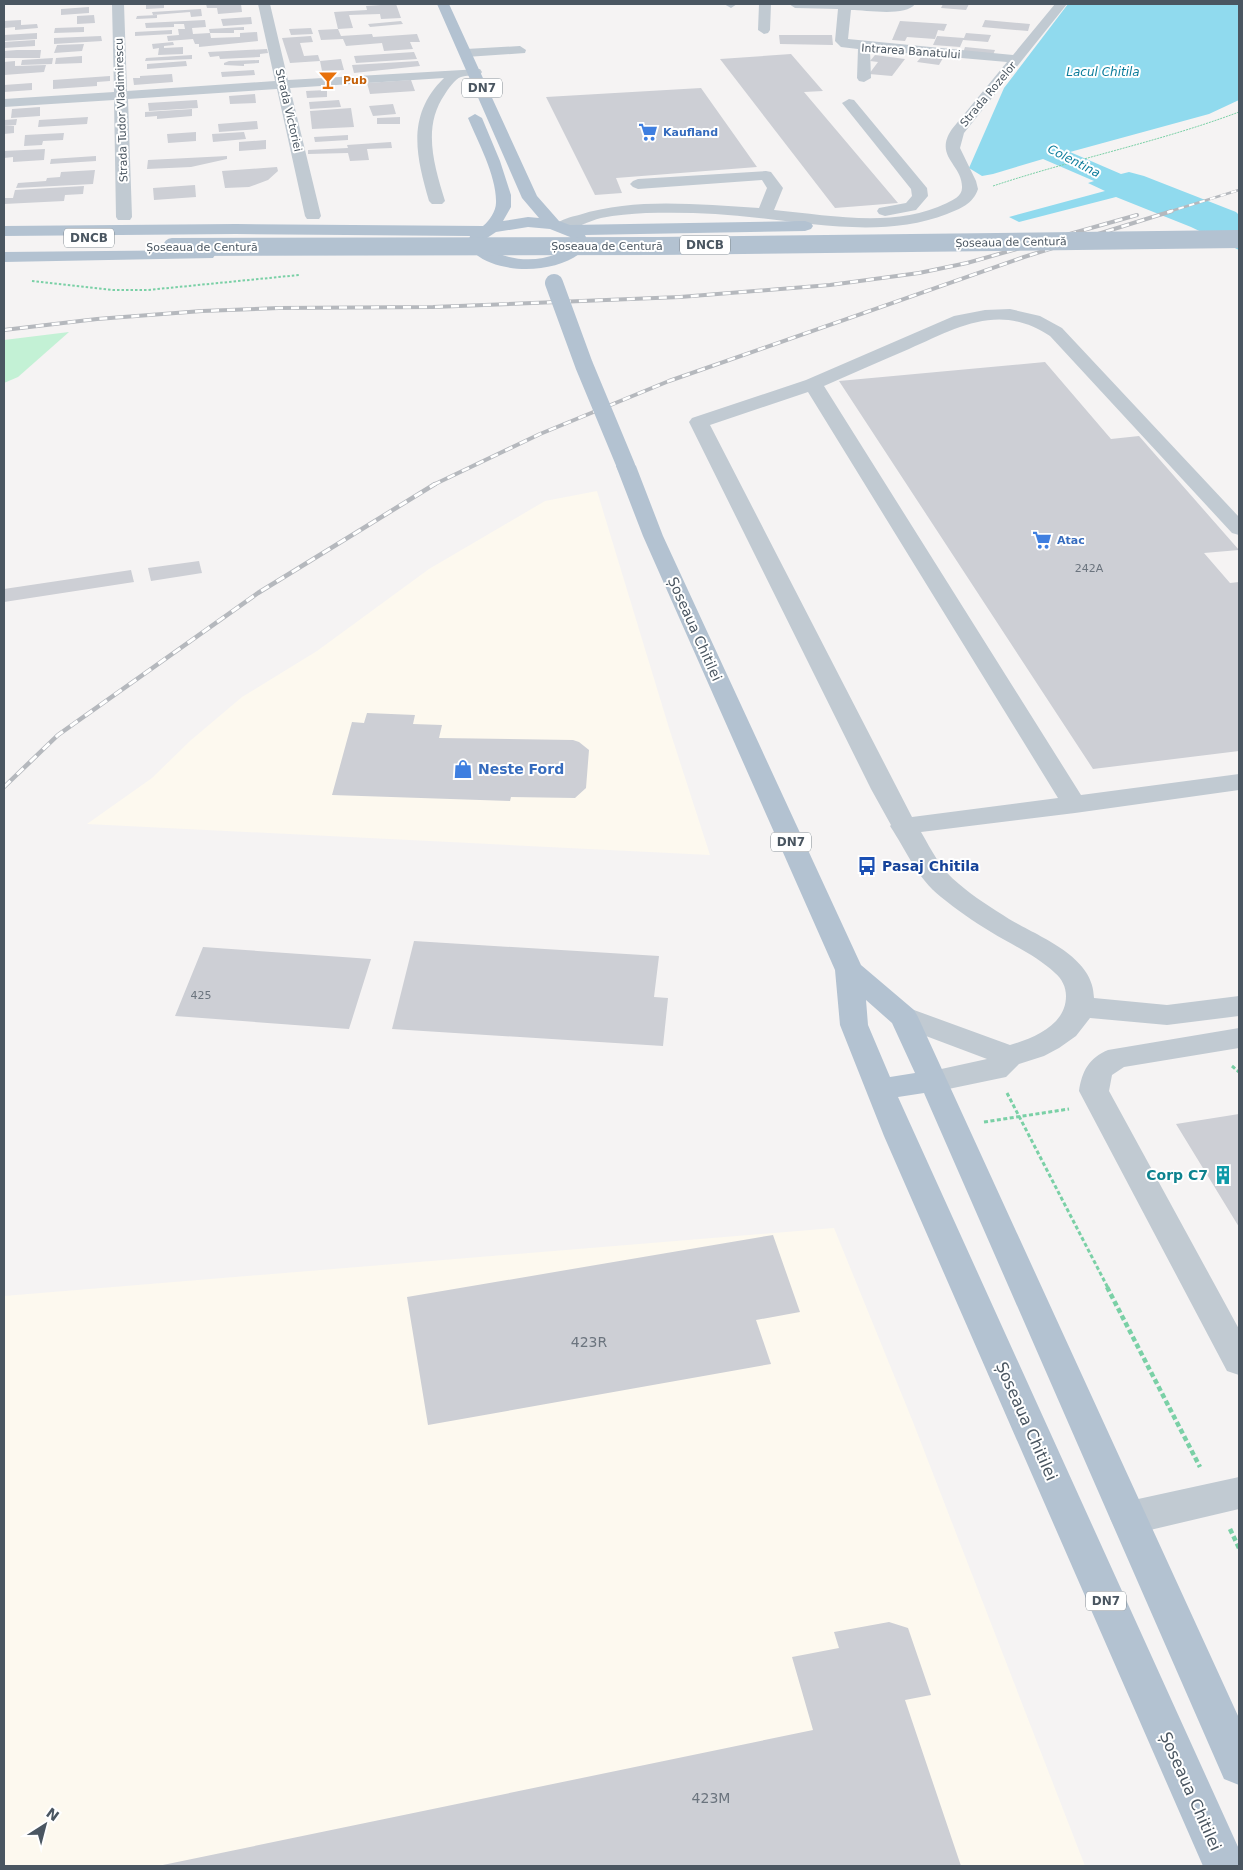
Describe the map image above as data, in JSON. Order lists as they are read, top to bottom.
{
  "streets": {
    "main road": [
      "DN7",
      "DNCB",
      "Șoseaua de Centură",
      "Șoseaua Chitilei"
    ],
    "street": [
      "Intrarea Banatului",
      "Strada Rozelor",
      "Strada Tudor Vladimirescu",
      "Strada Victoriei"
    ]
  },
  "crossings": [
    ["Intrarea Banatului", "Strada Rozelor"],
    ["DN7", "Șoseaua Chitilei"]
  ],
  "water": ["Lacul Chitila", "Colentina"],
  "places": {
    "bar": ["Pub"],
    "supermarket": ["Kaufland", "Atac"],
    "shop": ["Neste Ford"],
    "bus stop": ["Pasaj Chitila"],
    "building": ["Corp C7"]
  },
  "house_numbers": [
    "242A",
    "425",
    "423R",
    "423M"
  ],
  "north": "top right"
}
